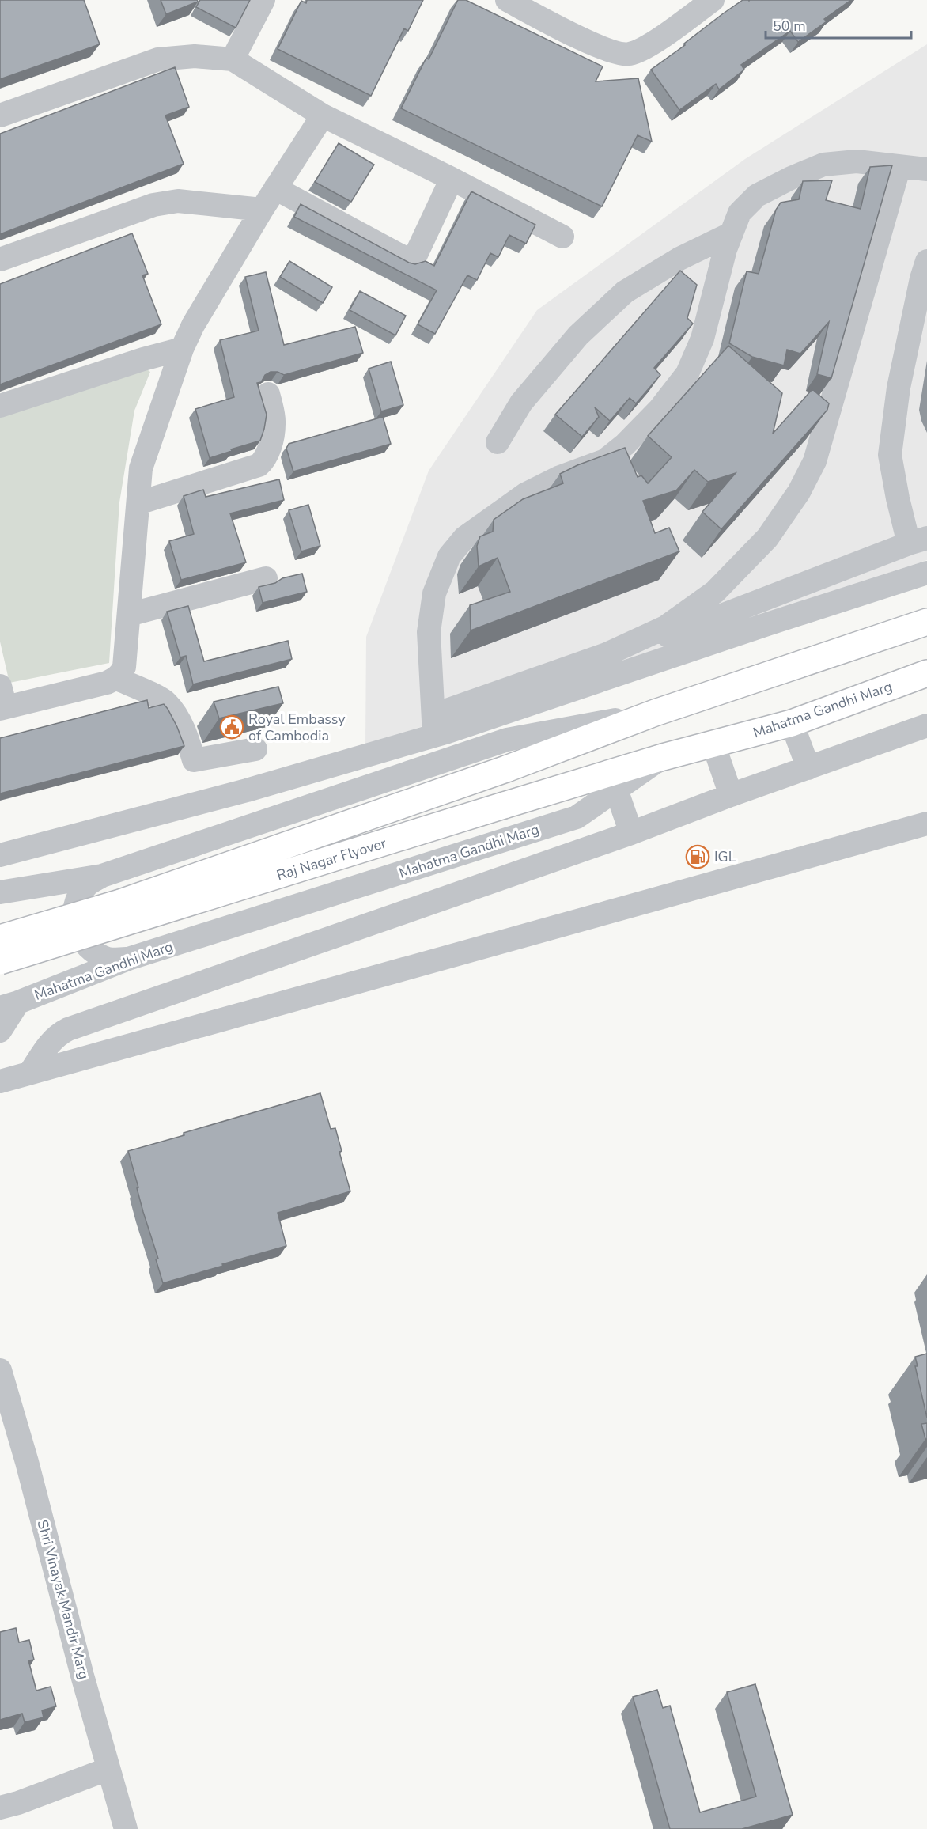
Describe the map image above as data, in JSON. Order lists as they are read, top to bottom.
{
  "streets": {
    "main road": ["Mahatma Gandhi Marg", "Raj Nagar Flyover"],
    "street": ["Shri Vinayak Mandir Marg"]
  },
  "crossings": [
    ["Mahatma Gandhi Marg", "Raj Nagar Flyover"]
  ],
  "places": {
    "public building": ["Royal Embassy of Cambodia"],
    "fuel station": ["IGL"]
  },
  "scale_bar": "50 m"
}
